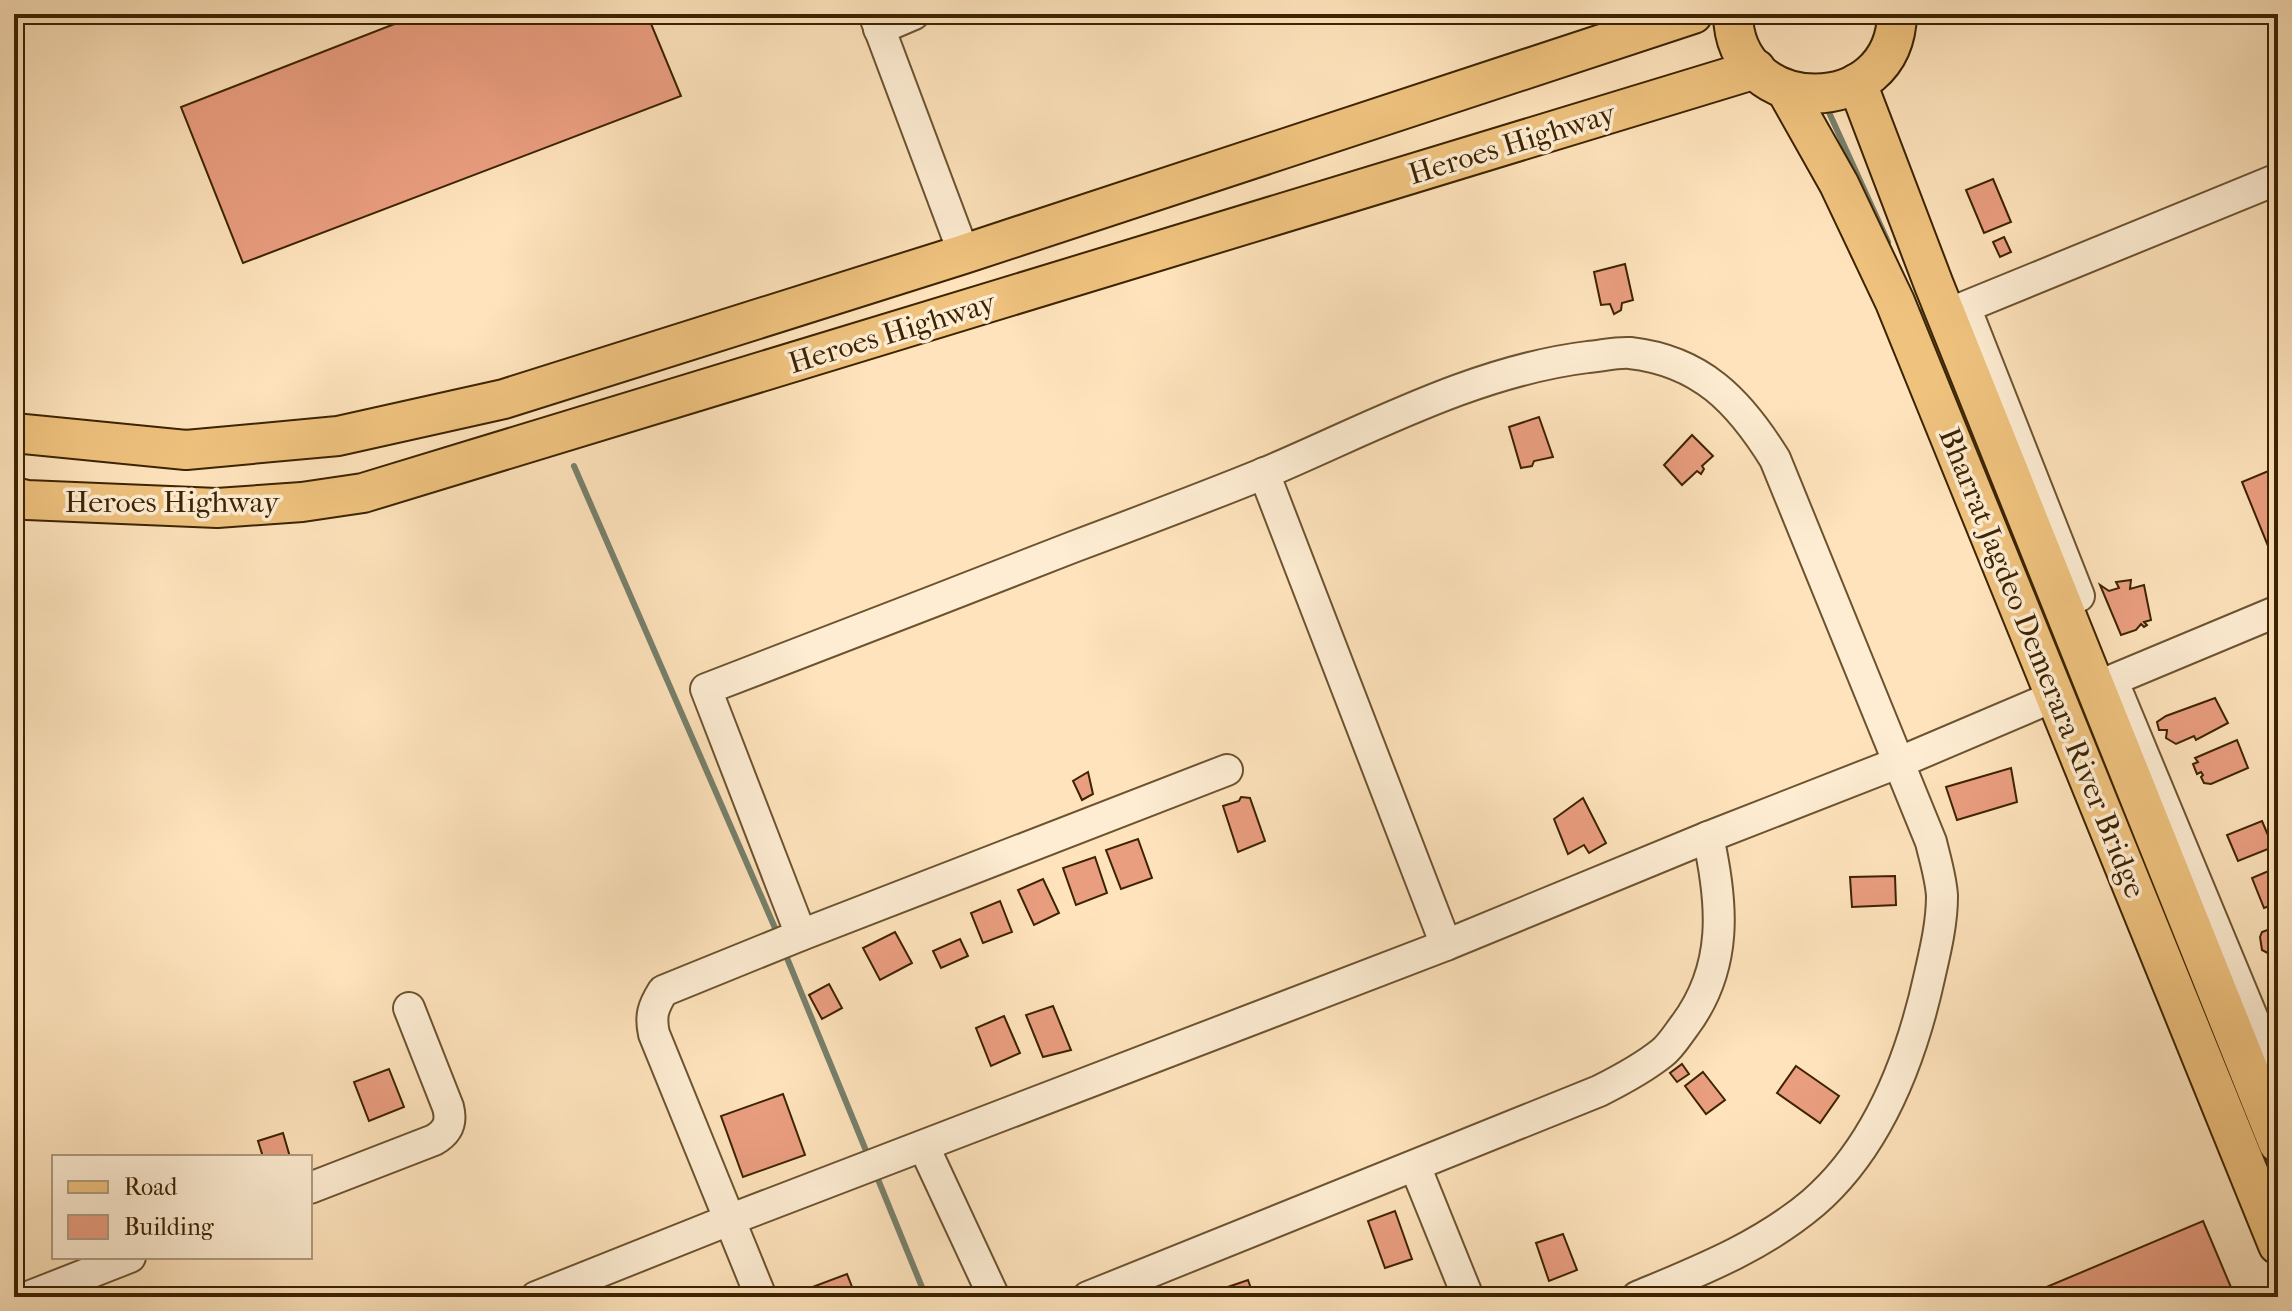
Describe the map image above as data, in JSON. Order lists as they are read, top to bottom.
{
  "streets": {
    "main road": ["Heroes Highway", "Bharrat Jagdeo Demerara River Bridge"]
  },
  "crossings": [
    ["Heroes Highway", "Bharrat Jagdeo Demerara River Bridge"]
  ],
  "legend": ["Road", "Building"]
}
